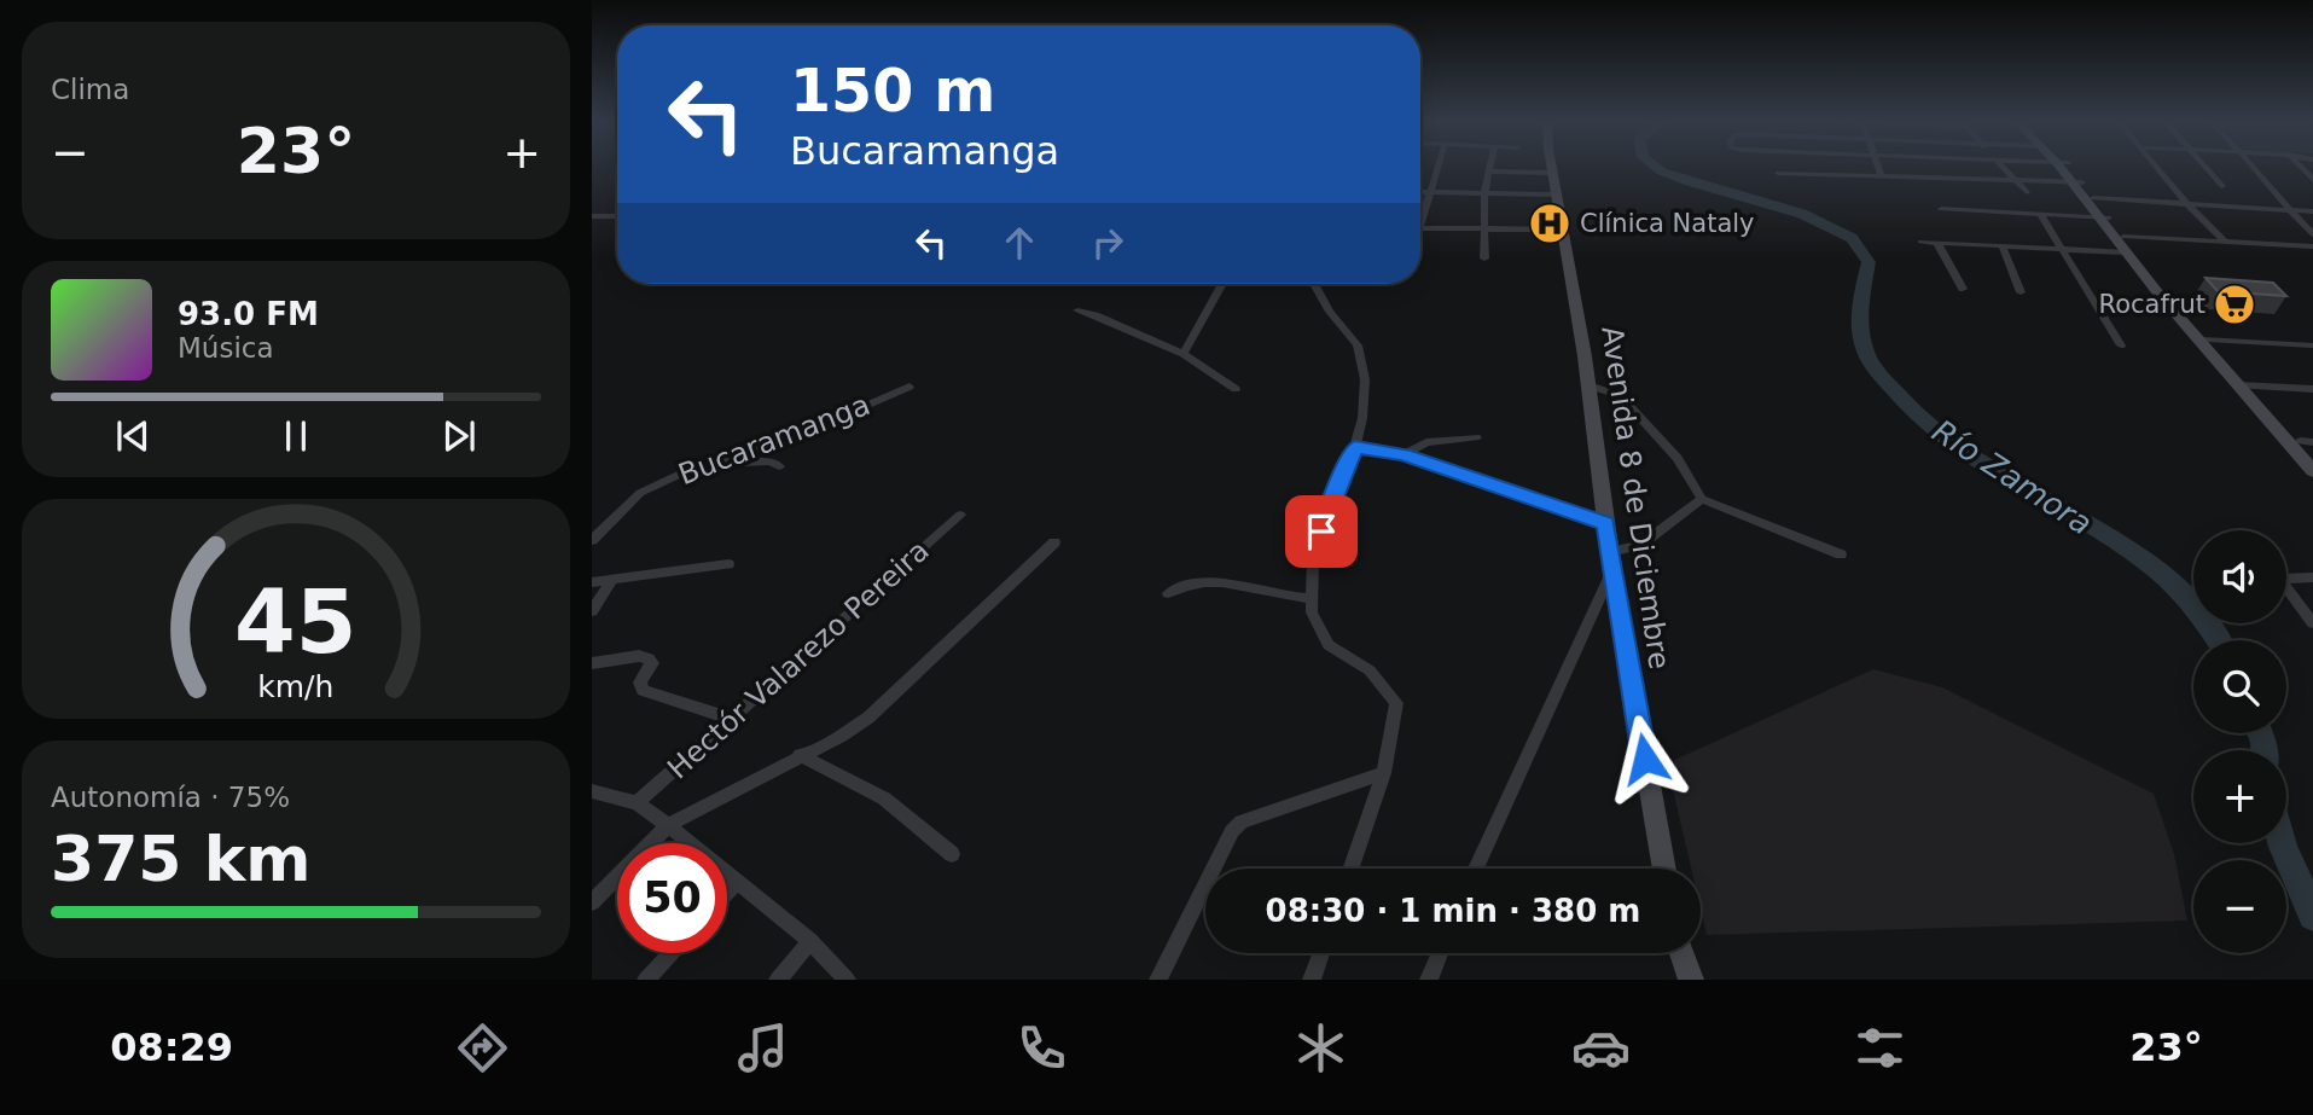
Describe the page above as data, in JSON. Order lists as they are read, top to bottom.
{
  "streets": {
    "main road": ["Avenida 8 de Diciembre"],
    "street": ["Bucaramanga", "Hectór Valarezo Pereira"]
  },
  "water": ["Río Zamora"],
  "places": {
    "hospital": ["Clínica Nataly"],
    "supermarket": ["Rocafrut"]
  },
  "page": {
    "tile": [
      "Clima",
      ["Autonomía · 75%", "375 km"]
    ],
    "turn": ["150 m", "Bucaramanga"],
    "heat": ["−", "23°", "+"],
    "song": ["93.0 FM", "Música"],
    "map_buttons": ["+", "−"],
    "limit": "50",
    "trip": "08:30 · 1 min · 380 m",
    "tabs": ["08:29", "23°"],
    "gauge": ["45", "km/h"]
  }
}
